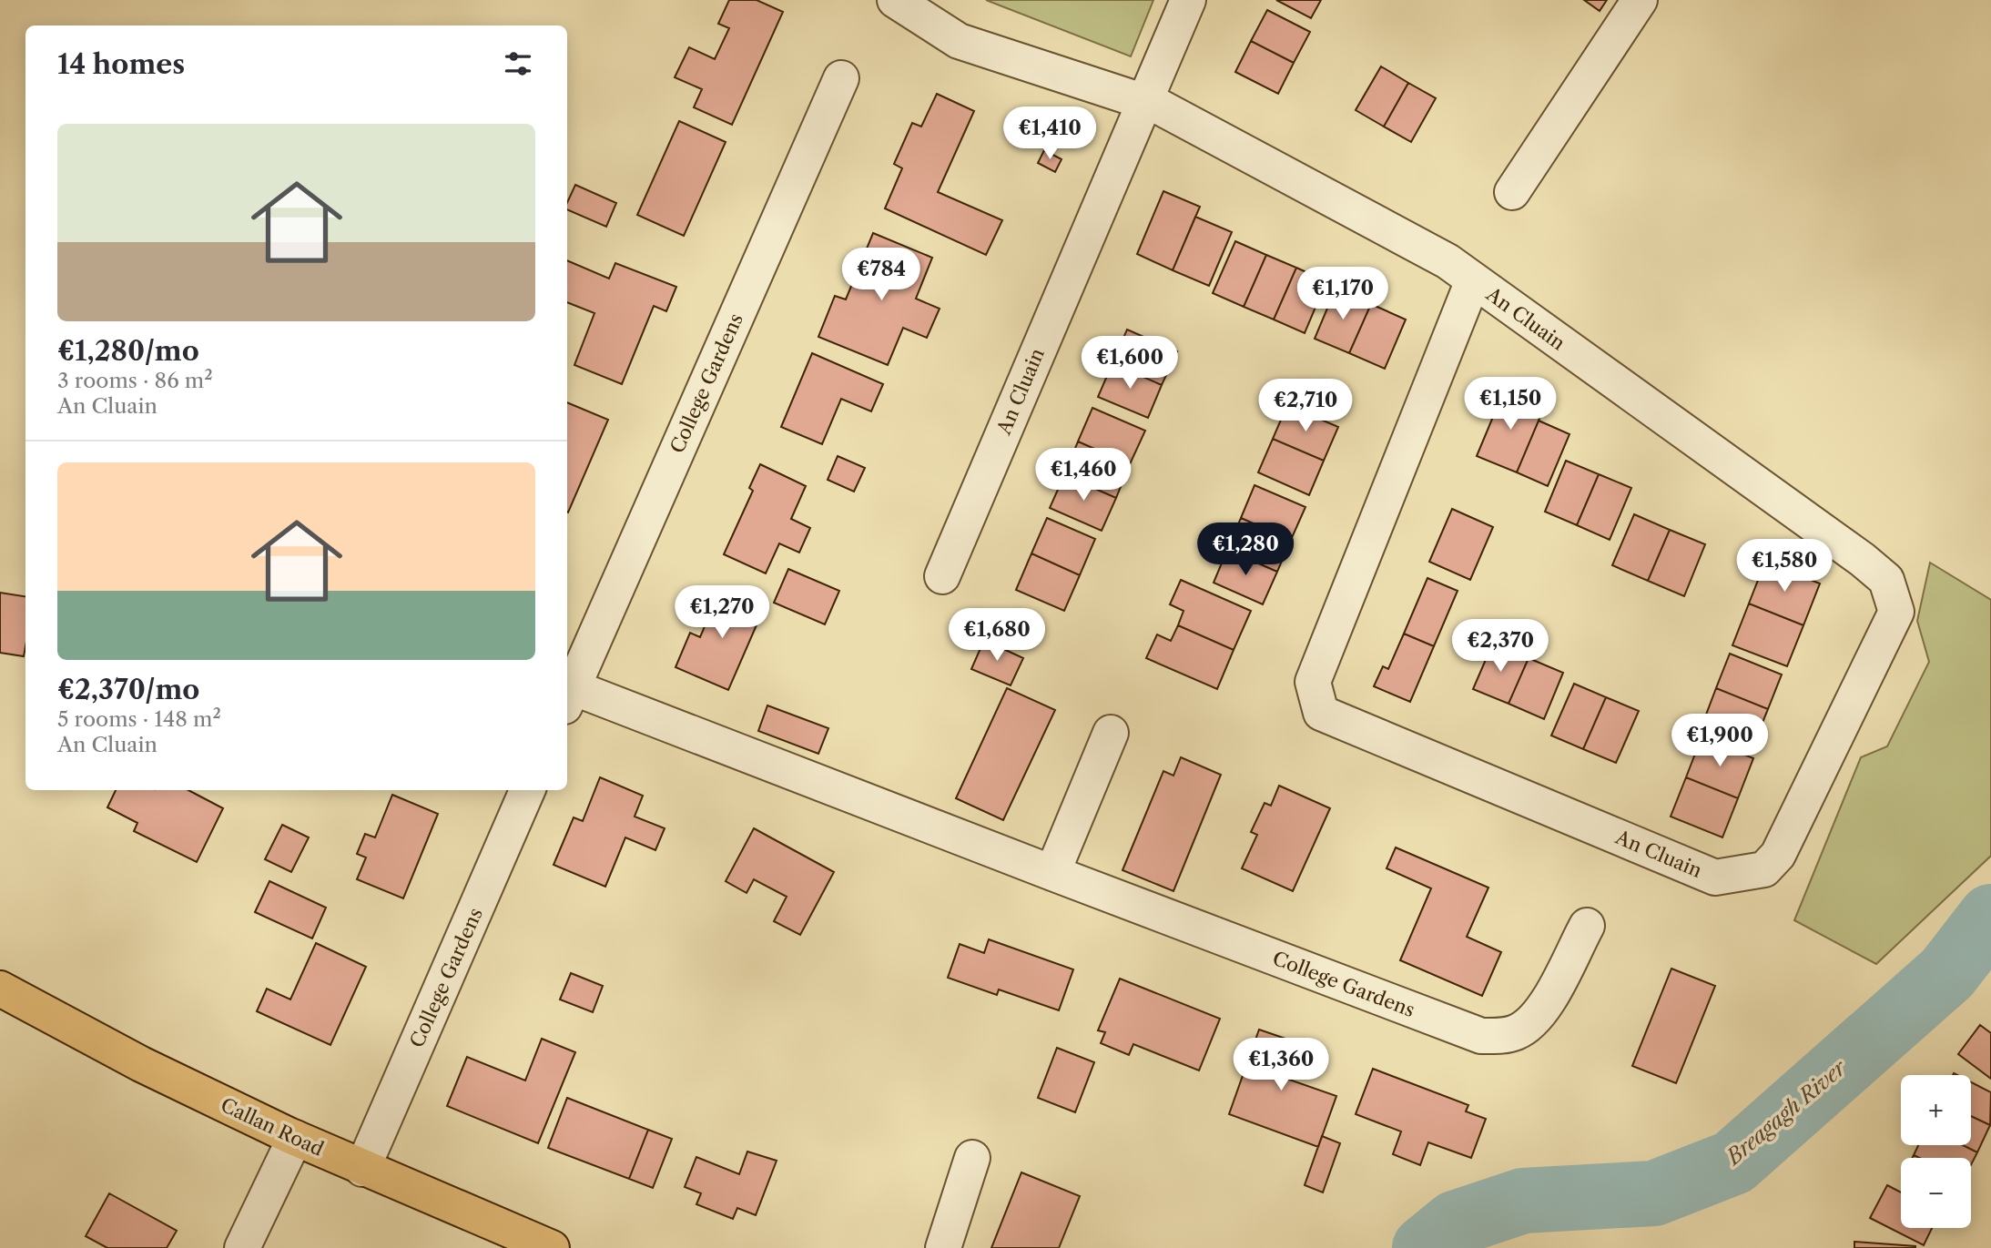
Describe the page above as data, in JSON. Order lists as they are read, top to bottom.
{
  "streets": {
    "main road": ["Callan Road"],
    "street": ["An Cluain", "College Gardens"]
  },
  "crossings": [
    ["College Gardens", "Callan Road"]
  ],
  "water": ["Breagagh River"],
  "page": {
    "heading": "14 homes",
    "list": [
      {
        "name": "€1,280/mo",
        "note": "3 rooms · 86 m² · An Cluain"
      },
      {
        "name": "€2,370/mo",
        "note": "5 rooms · 148 m² · An Cluain"
      }
    ],
    "price": [
      "€1,410",
      "€784",
      "€1,170",
      "€1,600",
      "€1,150",
      "€2,710",
      "€1,460",
      "€1,280",
      "€1,580",
      "€1,270",
      "€1,680",
      "€2,370",
      "€1,900",
      "€1,360"
    ],
    "map_buttons": ["+", "−"]
  }
}
